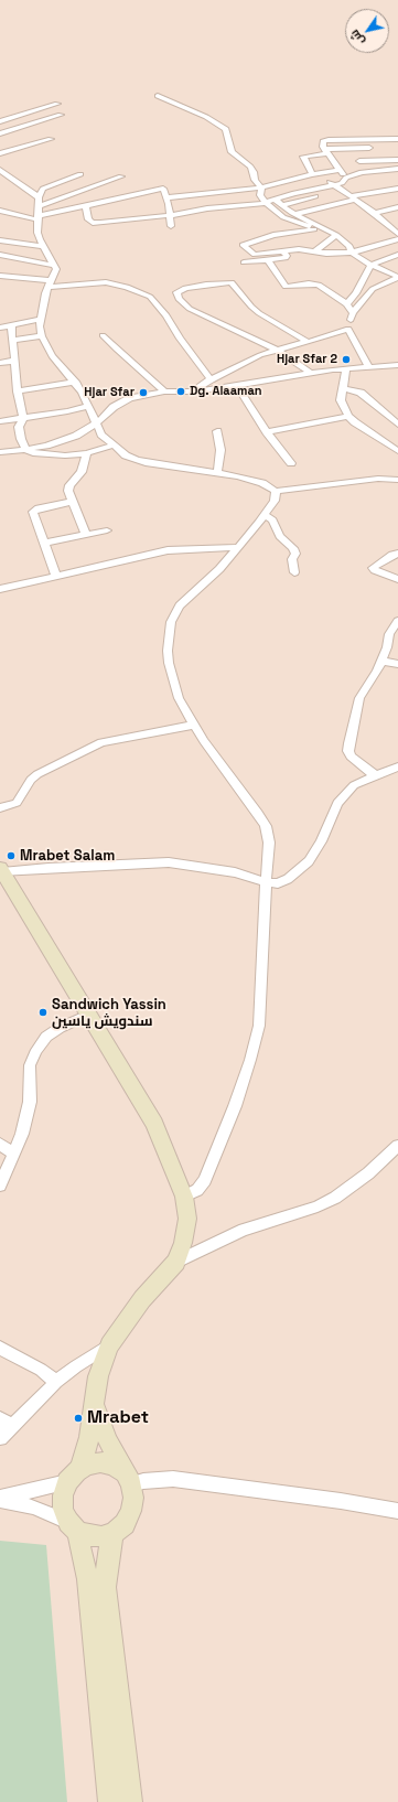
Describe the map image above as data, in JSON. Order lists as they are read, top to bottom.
{
  "places": [
    "Hjar Sfar 2",
    "Dg. Alaaman",
    "Hjar Sfar",
    "Mrabet Salam",
    "Sandwich Yassin سندويش ياسين",
    "Mrabet"
  ],
  "north": "bottom left"
}
